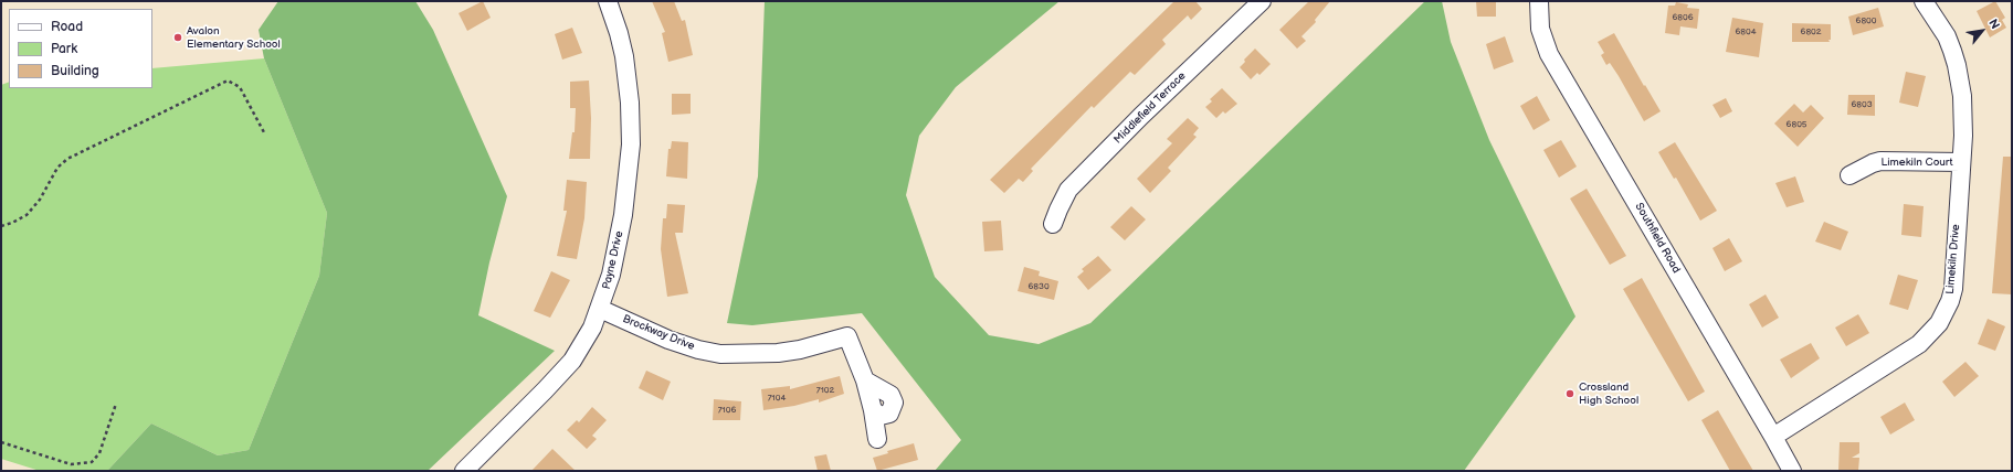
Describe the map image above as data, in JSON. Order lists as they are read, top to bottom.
{
  "streets": {
    "street": [
      "Middlefield Terrace",
      "Limekiln Court",
      "Southfield Road",
      "Limekiln Drive",
      "Payne Drive",
      "Brockway Drive"
    ]
  },
  "crossings": [
    ["Limekiln Court", "Limekiln Drive"],
    ["Southfield Road", "Limekiln Drive"],
    ["Payne Drive", "Brockway Drive"]
  ],
  "places": ["Avalon Elementary School", "Crossland High School"],
  "house_numbers": [
    "6806",
    "6800",
    "6804",
    "6802",
    "6803",
    "6805",
    "6830",
    "7102",
    "7104",
    "7106"
  ],
  "legend": ["Road", "Park", "Building"],
  "north": "top right"
}
